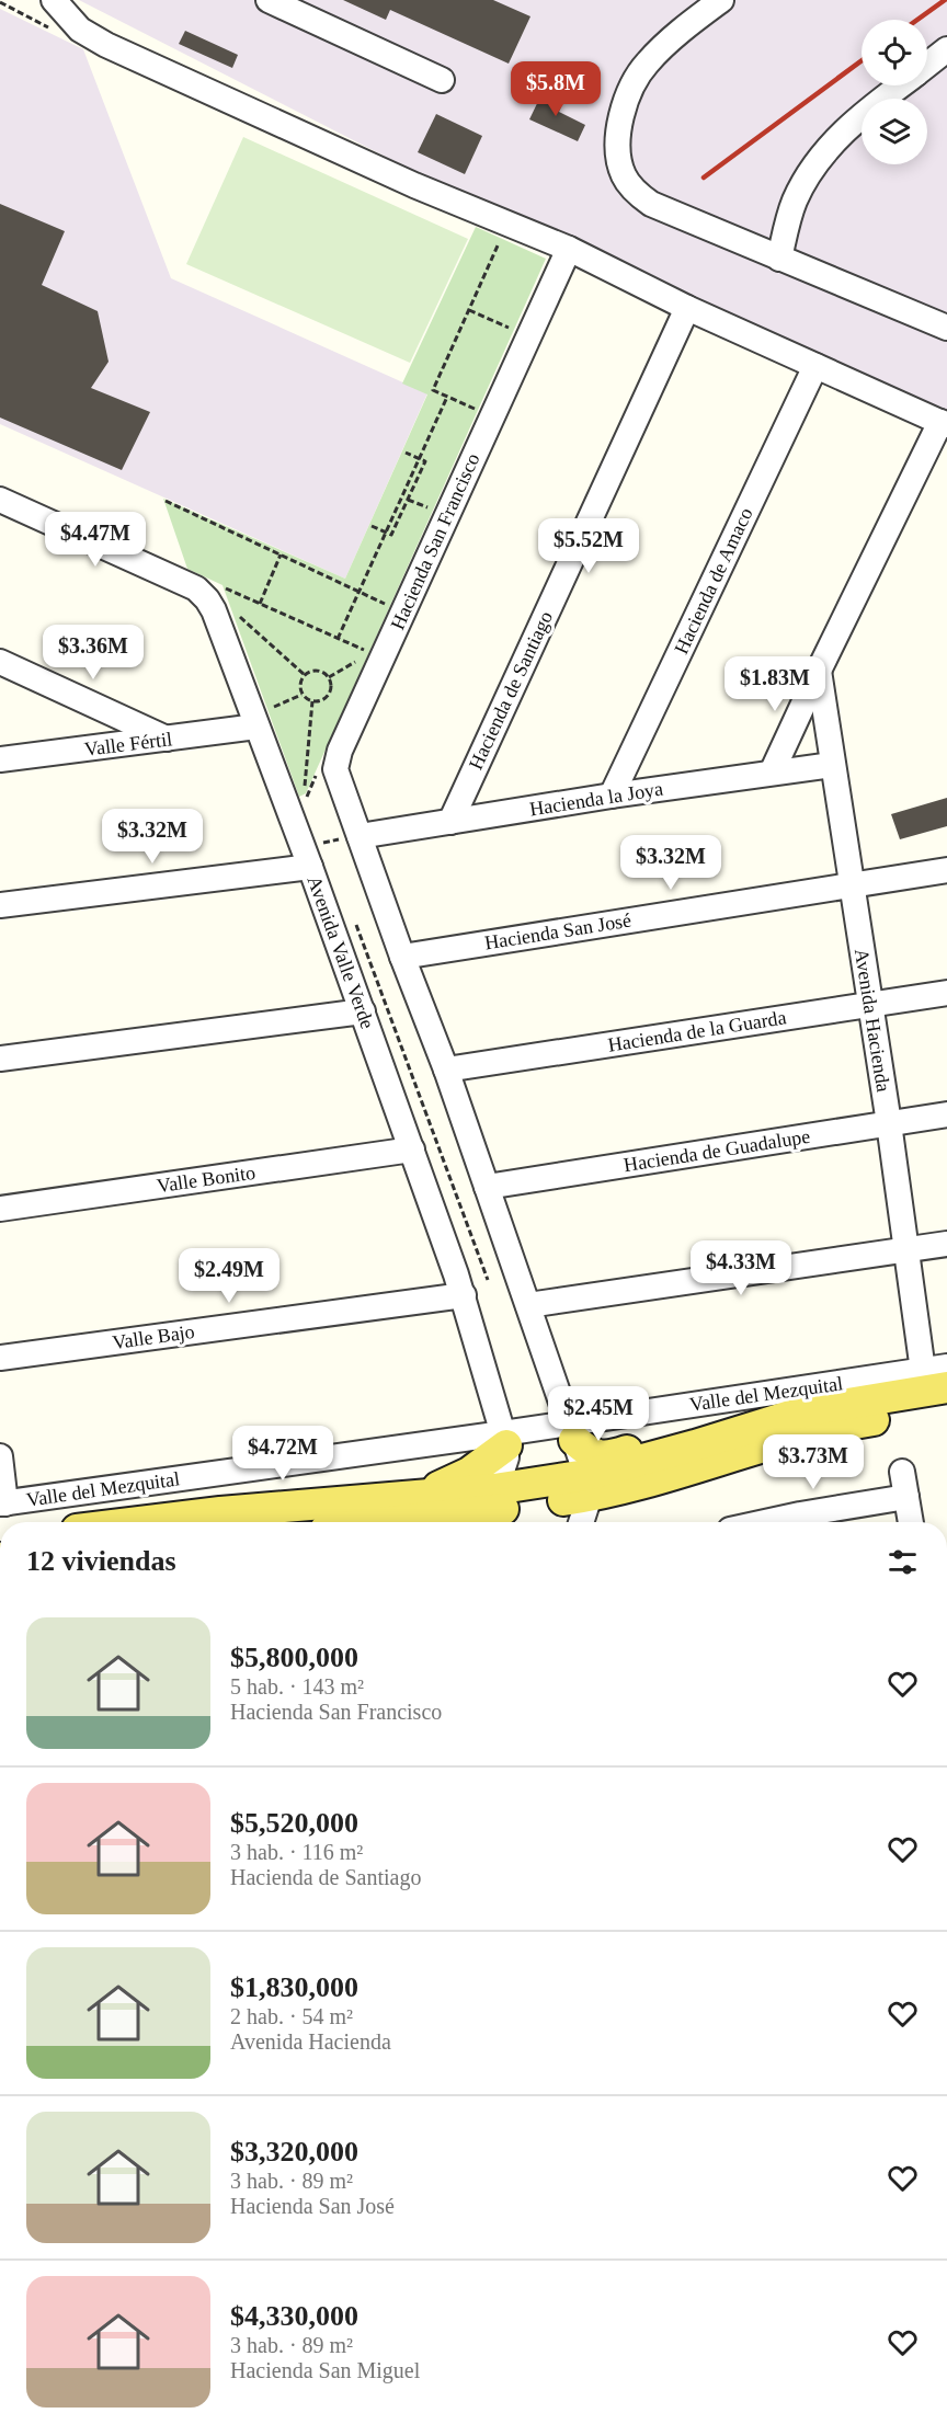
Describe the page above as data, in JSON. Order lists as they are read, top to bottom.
{
  "streets": {
    "street": [
      "Hacienda San Francisco",
      "Hacienda de Amaco",
      "Hacienda de Santiago",
      "Valle Fértil",
      "Hacienda la Joya",
      "Hacienda San José",
      "Avenida Valle Verde",
      "Avenida Hacienda",
      "Hacienda de la Guarda",
      "Hacienda de Guadalupe",
      "Valle Bonito",
      "Valle Bajo",
      "Valle del Mezquital"
    ]
  },
  "crossings": [
    ["Hacienda San Francisco", "Hacienda la Joya"],
    ["Hacienda de Amaco", "Hacienda la Joya"],
    ["Hacienda de Santiago", "Hacienda la Joya"],
    ["Valle Fértil", "Avenida Valle Verde"],
    ["Hacienda la Joya", "Avenida Hacienda"],
    ["Hacienda San José", "Avenida Hacienda"],
    ["Avenida Valle Verde", "Valle Bonito"],
    ["Avenida Valle Verde", "Valle Bajo"],
    ["Avenida Valle Verde", "Valle del Mezquital"],
    ["Avenida Hacienda", "Hacienda de la Guarda"],
    ["Avenida Hacienda", "Hacienda de Guadalupe"],
    ["Avenida Hacienda", "Valle del Mezquital"]
  ],
  "page": {
    "price": [
      "$5.8M",
      "$4.47M",
      "$5.52M",
      "$3.36M",
      "$1.83M",
      "$3.32M",
      "$3.32M",
      "$4.33M",
      "$2.49M",
      "$2.45M",
      "$4.72M",
      "$3.73M"
    ],
    "heading": "12 viviendas",
    "list": [
      {
        "name": "$5,800,000",
        "note": "5 hab. · 143 m² · Hacienda San Francisco"
      },
      {
        "name": "$5,520,000",
        "note": "3 hab. · 116 m² · Hacienda de Santiago"
      },
      {
        "name": "$1,830,000",
        "note": "2 hab. · 54 m² · Avenida Hacienda"
      },
      {
        "name": "$3,320,000",
        "note": "3 hab. · 89 m² · Hacienda San José"
      },
      {
        "name": "$4,330,000",
        "note": "3 hab. · 89 m² · Hacienda San Miguel"
      }
    ]
  }
}
